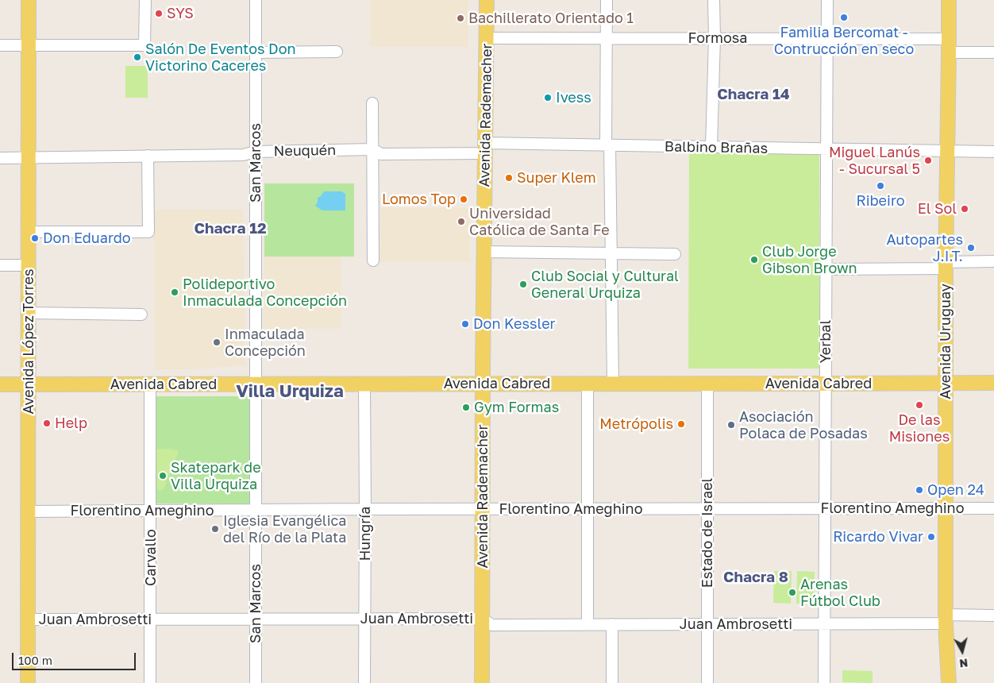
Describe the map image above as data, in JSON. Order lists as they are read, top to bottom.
{
  "streets": {
    "main road": [
      "Avenida Rademacher",
      "Avenida López Torres",
      "Avenida Uruguay",
      "Avenida Cabred"
    ],
    "street": [
      "Formosa",
      "Balbino Brañas",
      "Neuquén",
      "San Marcos",
      "Yerbal",
      "Florentino Ameghino",
      "Estado de Israel",
      "Hungría",
      "Carvallo",
      "Juan Ambrosetti"
    ]
  },
  "crossings": [
    ["Formosa", "Avenida Rademacher"],
    ["Formosa", "Yerbal"],
    ["Formosa", "Avenida Uruguay"],
    ["Avenida Rademacher", "Balbino Brañas"],
    ["Avenida Rademacher", "Neuquén"],
    ["Avenida Rademacher", "Avenida Cabred"],
    ["Avenida Rademacher", "Florentino Ameghino"],
    ["Avenida Rademacher", "Juan Ambrosetti"],
    ["Balbino Brañas", "Neuquén"],
    ["Balbino Brañas", "Yerbal"],
    ["Balbino Brañas", "Avenida Uruguay"],
    ["Neuquén", "San Marcos"],
    ["Neuquén", "Avenida López Torres"],
    ["San Marcos", "Avenida Cabred"],
    ["San Marcos", "Florentino Ameghino"],
    ["San Marcos", "Juan Ambrosetti"],
    ["Avenida López Torres", "Avenida Cabred"],
    ["Avenida López Torres", "Florentino Ameghino"],
    ["Avenida López Torres", "Juan Ambrosetti"],
    ["Yerbal", "Avenida Cabred"],
    ["Yerbal", "Florentino Ameghino"],
    ["Yerbal", "Juan Ambrosetti"],
    ["Avenida Uruguay", "Avenida Cabred"],
    ["Avenida Uruguay", "Florentino Ameghino"],
    ["Avenida Uruguay", "Juan Ambrosetti"],
    ["Avenida Cabred", "Estado de Israel"],
    ["Avenida Cabred", "Hungría"],
    ["Avenida Cabred", "Carvallo"],
    ["Florentino Ameghino", "Estado de Israel"],
    ["Florentino Ameghino", "Hungría"],
    ["Florentino Ameghino", "Carvallo"],
    ["Estado de Israel", "Juan Ambrosetti"],
    ["Hungría", "Juan Ambrosetti"],
    ["Carvallo", "Juan Ambrosetti"]
  ],
  "districts": [
    "Chacra 14",
    "Chacra 12",
    "Villa Urquiza",
    "Chacra 8"
  ],
  "places": [
    "SYS",
    "Familia Bercomat - Contrucción en seco",
    "Bachillerato Orientado 1",
    "Salón De Eventos Don Victorino Caceres",
    "Ivess",
    "Miguel Lanús - Sucursal 5",
    "Super Klem",
    "Ribeiro",
    "Lomos Top",
    "El Sol",
    "Universidad Católica de Santa Fe",
    "Don Eduardo",
    "Autopartes J.I.T.",
    "Club Jorge Gibson Brown",
    "Club Social y Cultural General Urquiza",
    "Polideportivo Inmaculada Concepción",
    "Don Kessler",
    "Inmaculada Concepción",
    "De las Misiones",
    "Gym Formas",
    "Help",
    "Metrópolis",
    "Asociación Polaca de Posadas",
    "Skatepark de Villa Urquiza",
    "Open 24",
    "Iglesia Evangélica del Río de la Plata",
    "Ricardo Vivar",
    "Arenas Fútbol Club"
  ],
  "scale_bar": "100 m",
  "north": "bottom"
}
